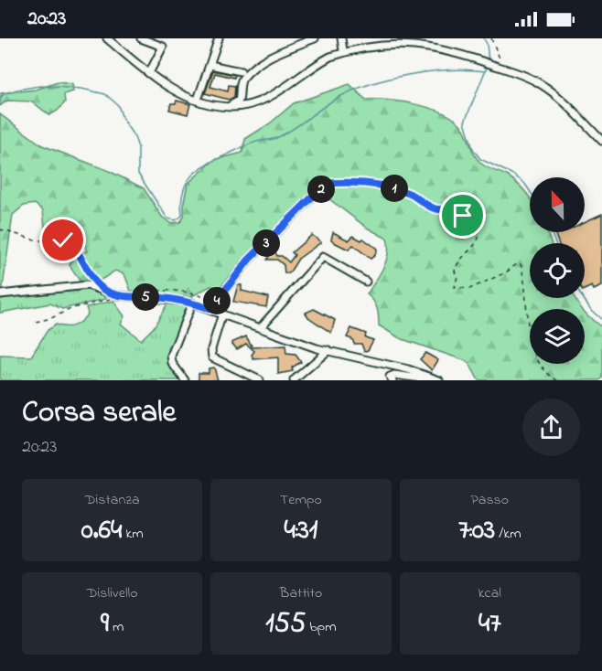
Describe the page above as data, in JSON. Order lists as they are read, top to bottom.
{
  "north": "top",
  "page": {
    "status": "20:23",
    "pins": [
      "1",
      "2",
      "3",
      "5",
      "4"
    ],
    "heading": ["Corsa serale", "20:23"],
    "stats": [
      ["Distanza", "0.64 km"],
      ["Tempo", "4:31"],
      ["Passo", "7:03 /km"],
      ["Dislivello", "9 m"],
      ["Battito", "155 bpm"],
      ["kcal", "47"]
    ]
  }
}
